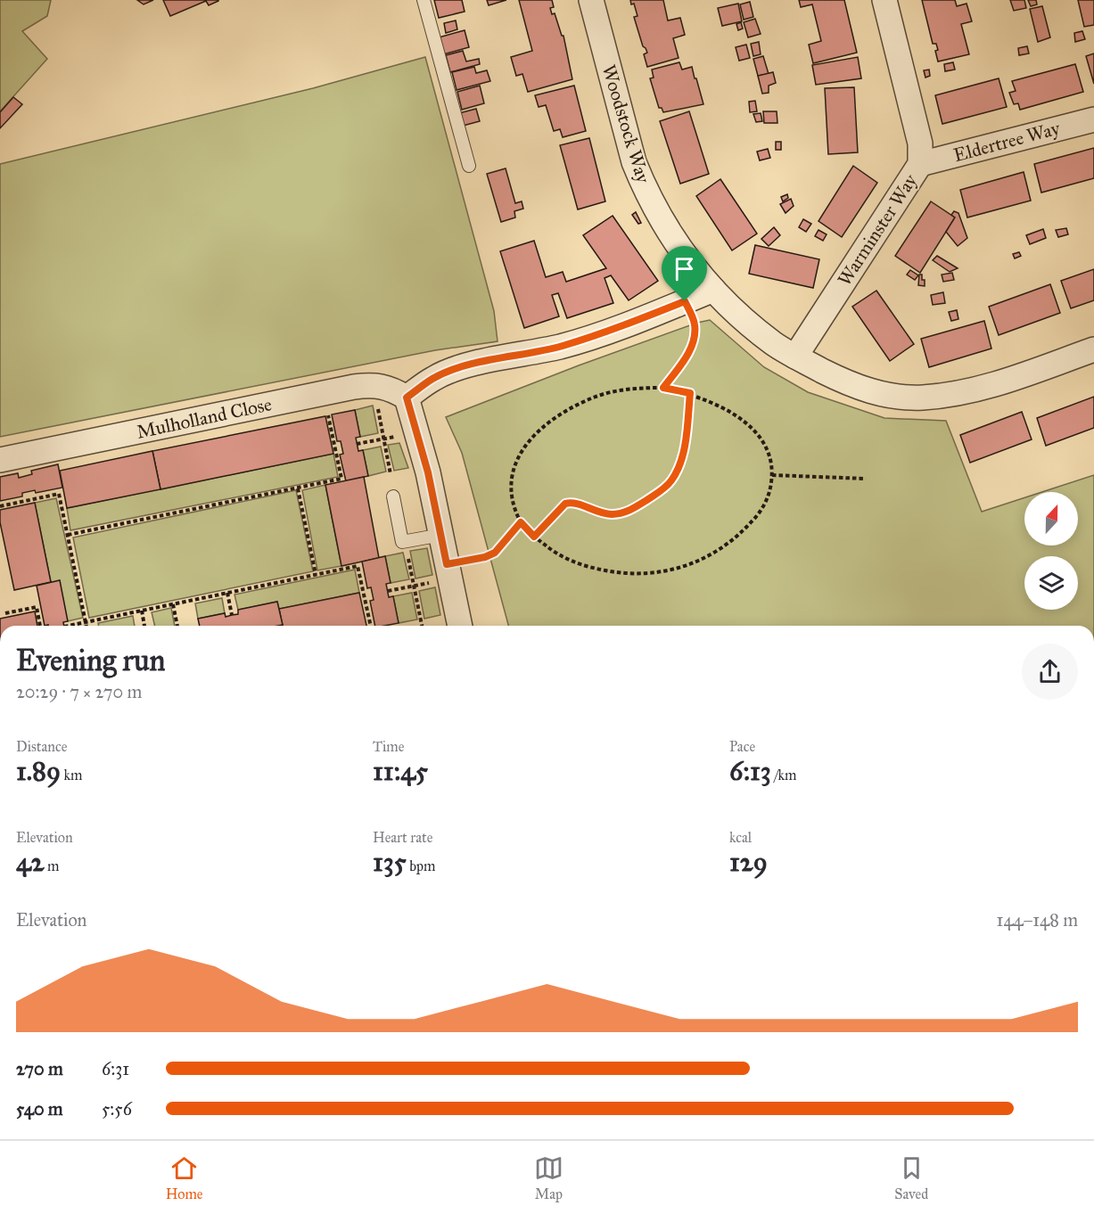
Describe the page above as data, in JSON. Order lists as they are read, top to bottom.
{
  "streets": {
    "street": [
      "Woodstock Way",
      "Eldertree Way",
      "Warminster Way",
      "Mulholland Close"
    ]
  },
  "crossings": [
    ["Woodstock Way", "Warminster Way"],
    ["Eldertree Way", "Warminster Way"]
  ],
  "north": "top",
  "page": {
    "heading": ["Evening run", "20:29 · 7 × 270 m"],
    "stats": [
      ["Distance", "1.89 km"],
      ["Time", "11:45"],
      ["Pace", "6:13 /km"],
      ["Elevation", "42 m"],
      ["Heart rate", "135 bpm"],
      ["kcal", "129"]
    ],
    "chart": ["Elevation", "144–148 m"],
    "list": [
      {
        "name": "270 m",
        "note": "6:31"
      },
      {
        "name": "540 m",
        "note": "5:56"
      }
    ],
    "tabs": ["Home", "Map", "Saved"]
  }
}
